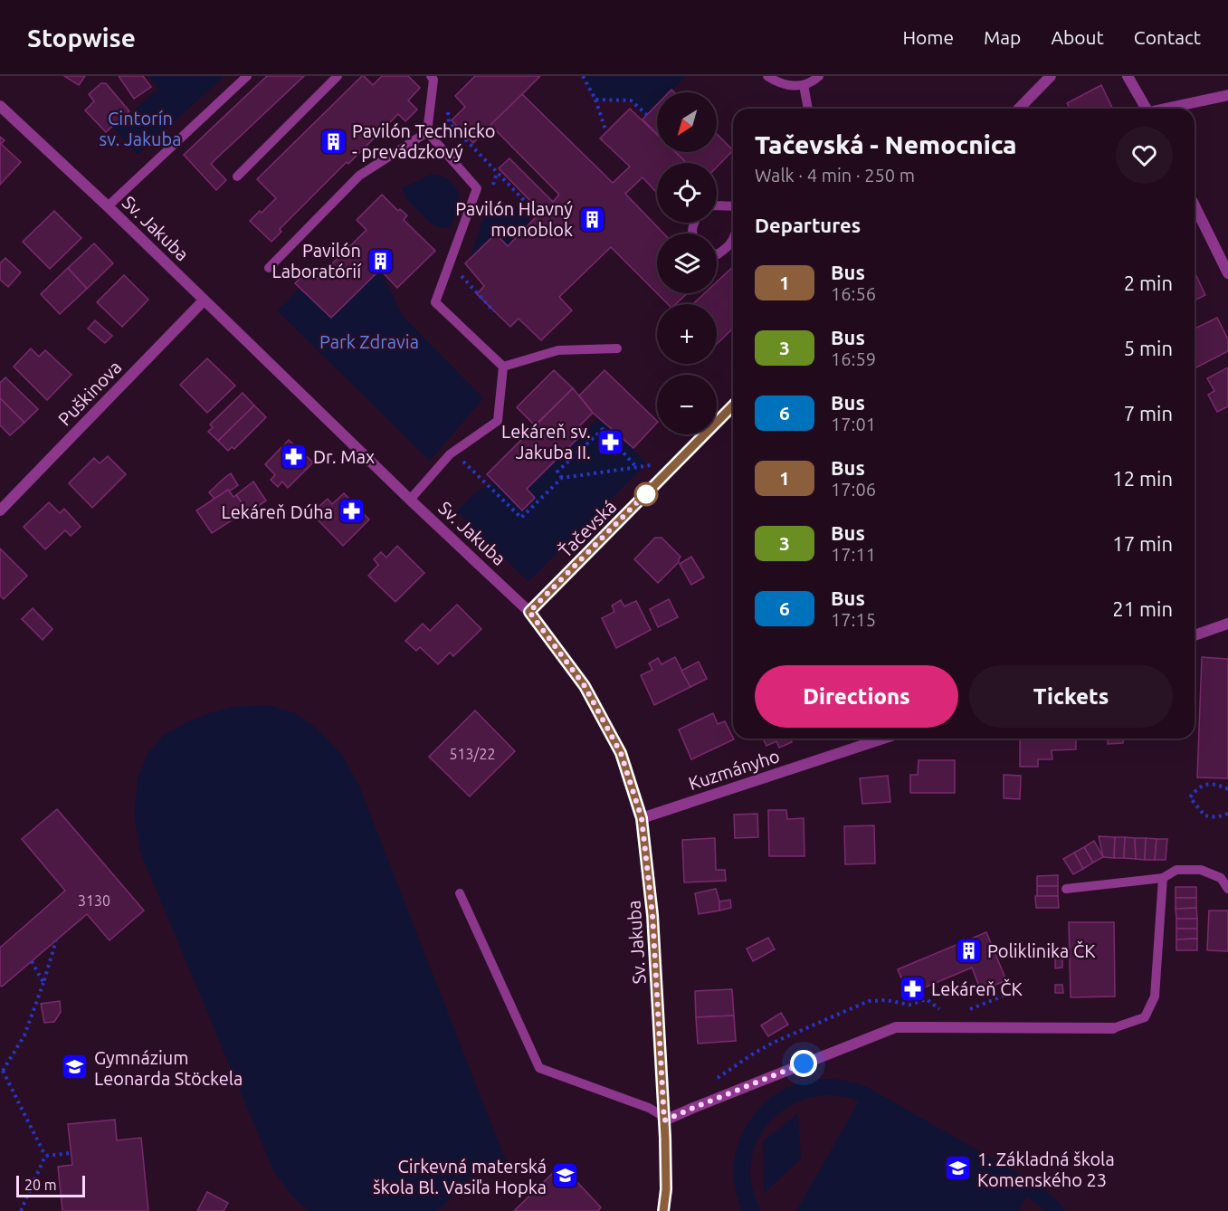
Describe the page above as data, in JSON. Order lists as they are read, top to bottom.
{
  "streets": {
    "street": [
      "Sv. Jakuba",
      "Puškinova",
      "Ťačevská",
      "Kuzmányho"
    ]
  },
  "crossings": [
    ["Sv. Jakuba", "Puškinova"],
    ["Sv. Jakuba", "Ťačevská"],
    ["Sv. Jakuba", "Kuzmányho"]
  ],
  "parks": ["Cintorín sv. Jakuba", "Park Zdravia"],
  "places": {
    "building": [
      "Pavilón Technicko - prevádzkový",
      "Pavilón Hlavný monoblok",
      "Pavilón Laboratórií",
      "Poliklinika ČK"
    ],
    "pharmacy": [
      "Lekáreň sv. Jakuba II.",
      "Dr. Max",
      "Lekáreň Dúha",
      "Lekáreň ČK"
    ],
    "school or university": ["Gymnázium Leonarda Stöckela", "1. Základná škola Komenského 23", "Cirkevná materská škola Bl. Vasiľa Hopka"]
  },
  "lines": ["bus line 1"],
  "house_numbers": ["513/22", "3130"],
  "scale_bar": "20 m",
  "north": "bottom left",
  "page": {
    "header": "Stopwise",
    "nav": [
      "Home",
      "Map",
      "About",
      "Contact"
    ],
    "map_buttons": ["+", "−"],
    "heading": [
      ["Tačevská - Nemocnica", "Walk · 4 min · 250 m"],
      "Departures"
    ],
    "list": [
      {
        "mark": "1",
        "name": "Bus",
        "note": "16:56",
        "value": "2 min"
      },
      {
        "mark": "3",
        "name": "Bus",
        "note": "16:59",
        "value": "5 min"
      },
      {
        "mark": "6",
        "name": "Bus",
        "note": "17:01",
        "value": "7 min"
      },
      {
        "mark": "1",
        "name": "Bus",
        "note": "17:06",
        "value": "12 min"
      },
      {
        "mark": "3",
        "name": "Bus",
        "note": "17:11",
        "value": "17 min"
      },
      {
        "mark": "6",
        "name": "Bus",
        "note": "17:15",
        "value": "21 min"
      }
    ],
    "buttons": ["Directions", "Tickets"],
    "scale": "20 m"
  }
}
